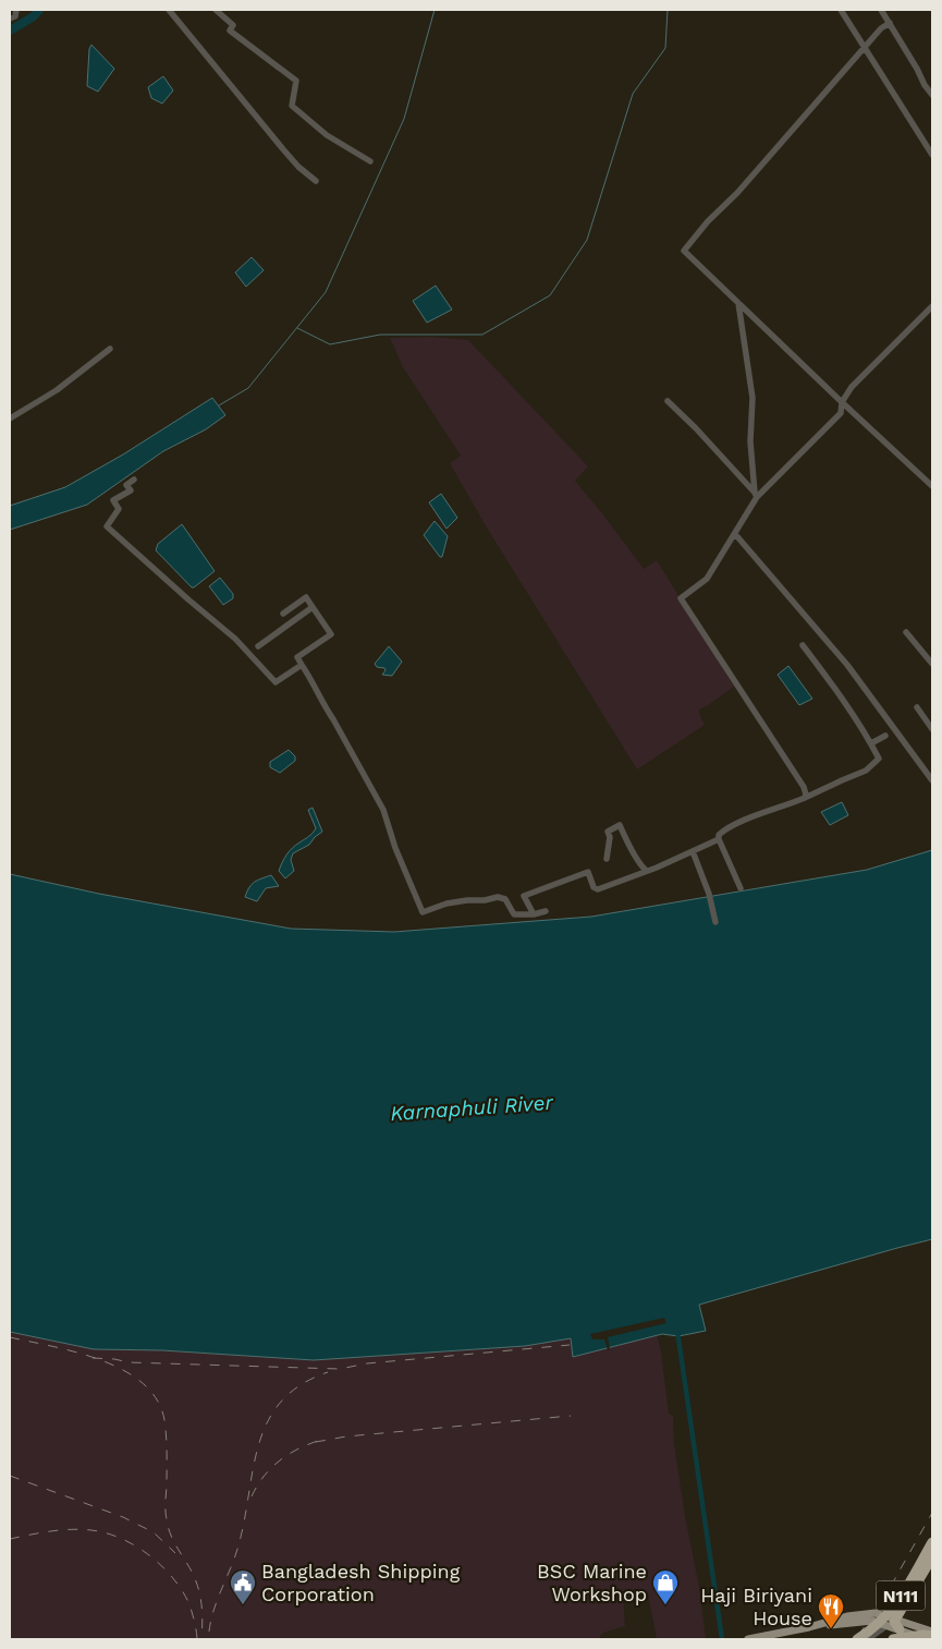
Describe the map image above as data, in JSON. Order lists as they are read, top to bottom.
{
  "streets": {
    "highway": ["N111"]
  },
  "water": ["Karnaphuli River"],
  "places": {
    "public building": ["Bangladesh Shipping Corporation"],
    "shop": ["BSC Marine Workshop"],
    "restaurant": ["Haji Biriyani House"]
  }
}
